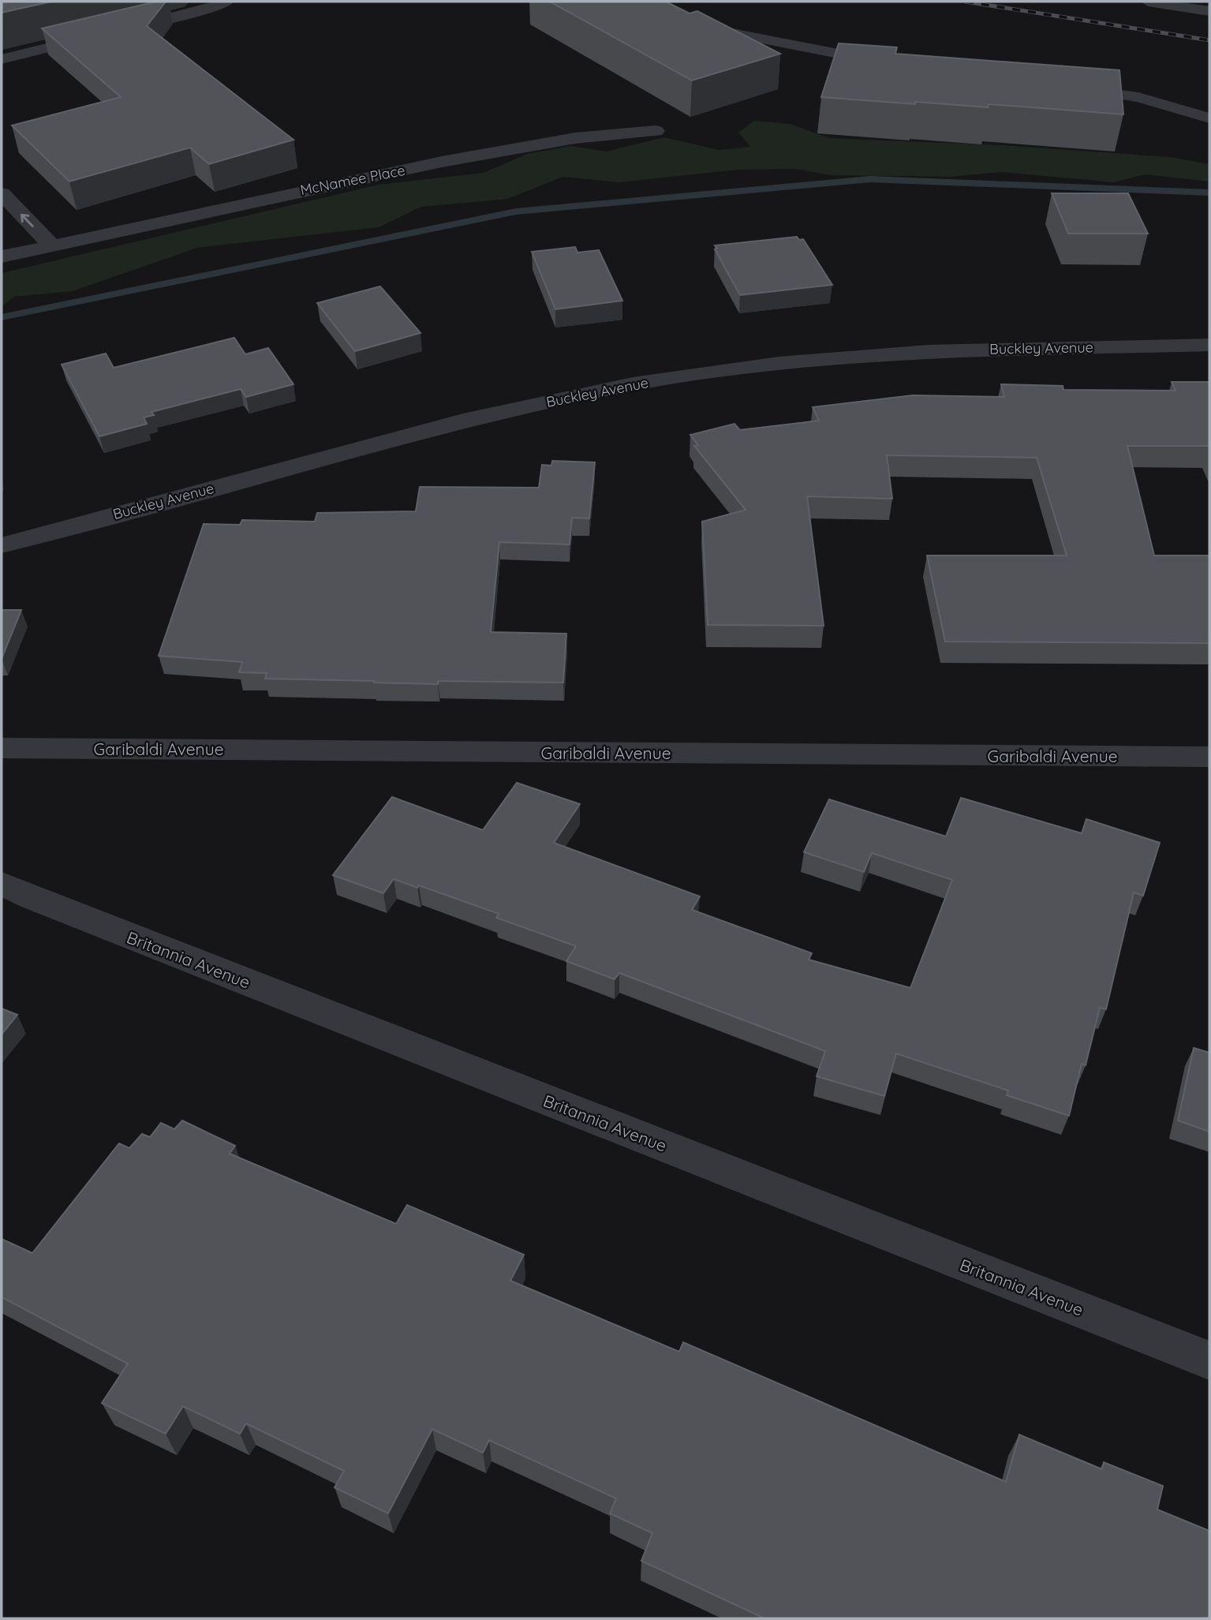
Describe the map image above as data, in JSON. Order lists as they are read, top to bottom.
{
  "streets": {
    "street": [
      "McNamee Place",
      "Buckley Avenue",
      "Garibaldi Avenue",
      "Britannia Avenue"
    ]
  }
}
